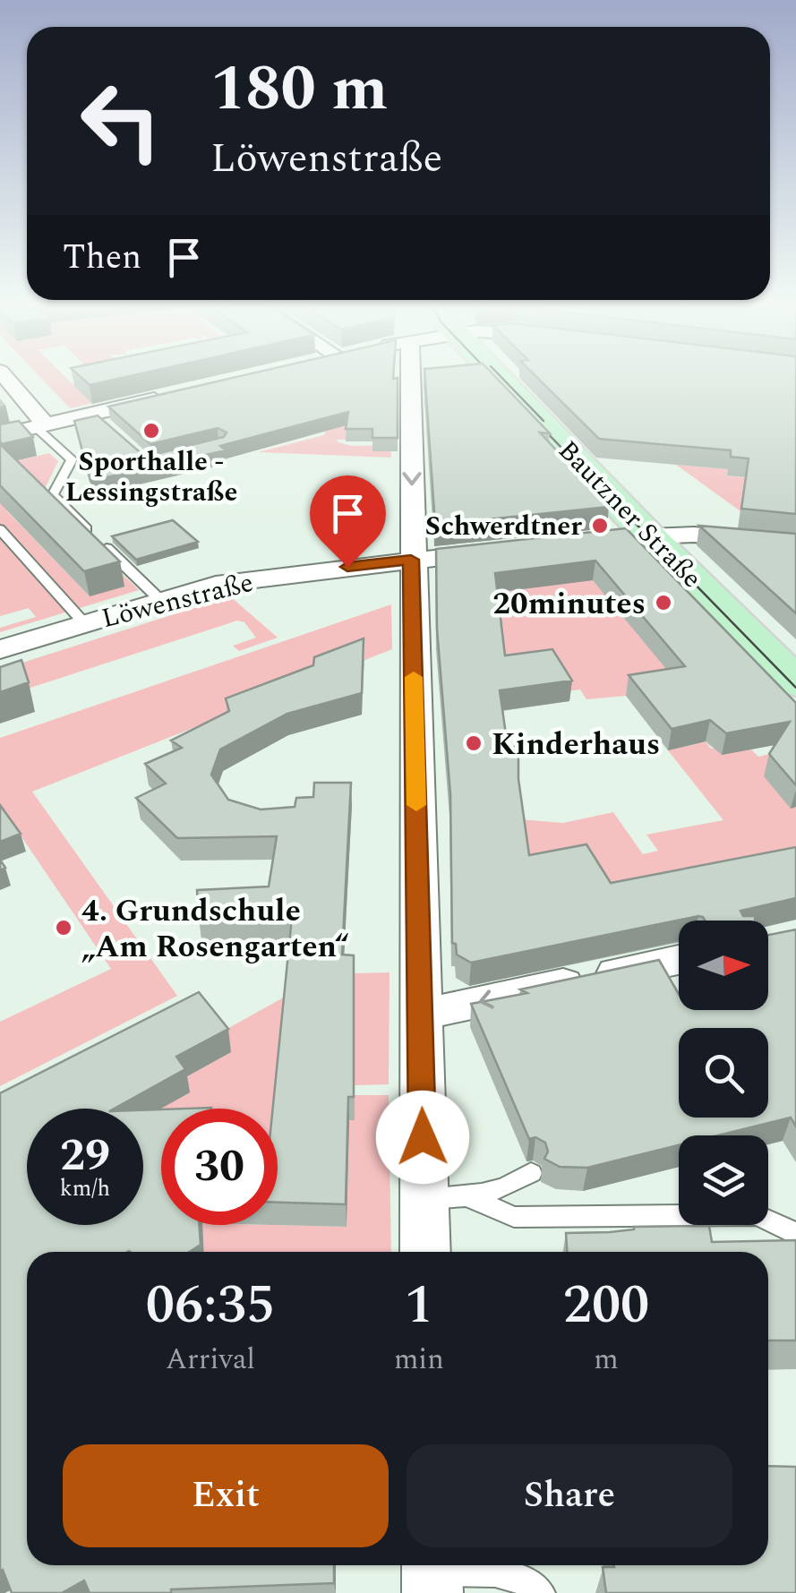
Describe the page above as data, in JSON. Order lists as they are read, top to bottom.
{
  "streets": {
    "main road": ["Bautzner Straße"],
    "street": ["Löwenstraße"]
  },
  "places": [
    "Sporthalle - Lessingstraße",
    "Schwerdtner",
    "20minutes",
    "Kinderhaus",
    "4. Grundschule „Am Rosengarten“"
  ],
  "north": "right",
  "page": {
    "turn": ["180 m", "Löwenstraße"],
    "then": "Then",
    "speed": "29 km/h",
    "limit": "30",
    "eta": [
      "06:35",
      "Arrival",
      "1",
      "min",
      "200",
      "m"
    ],
    "buttons": ["Exit", "Share"]
  }
}
